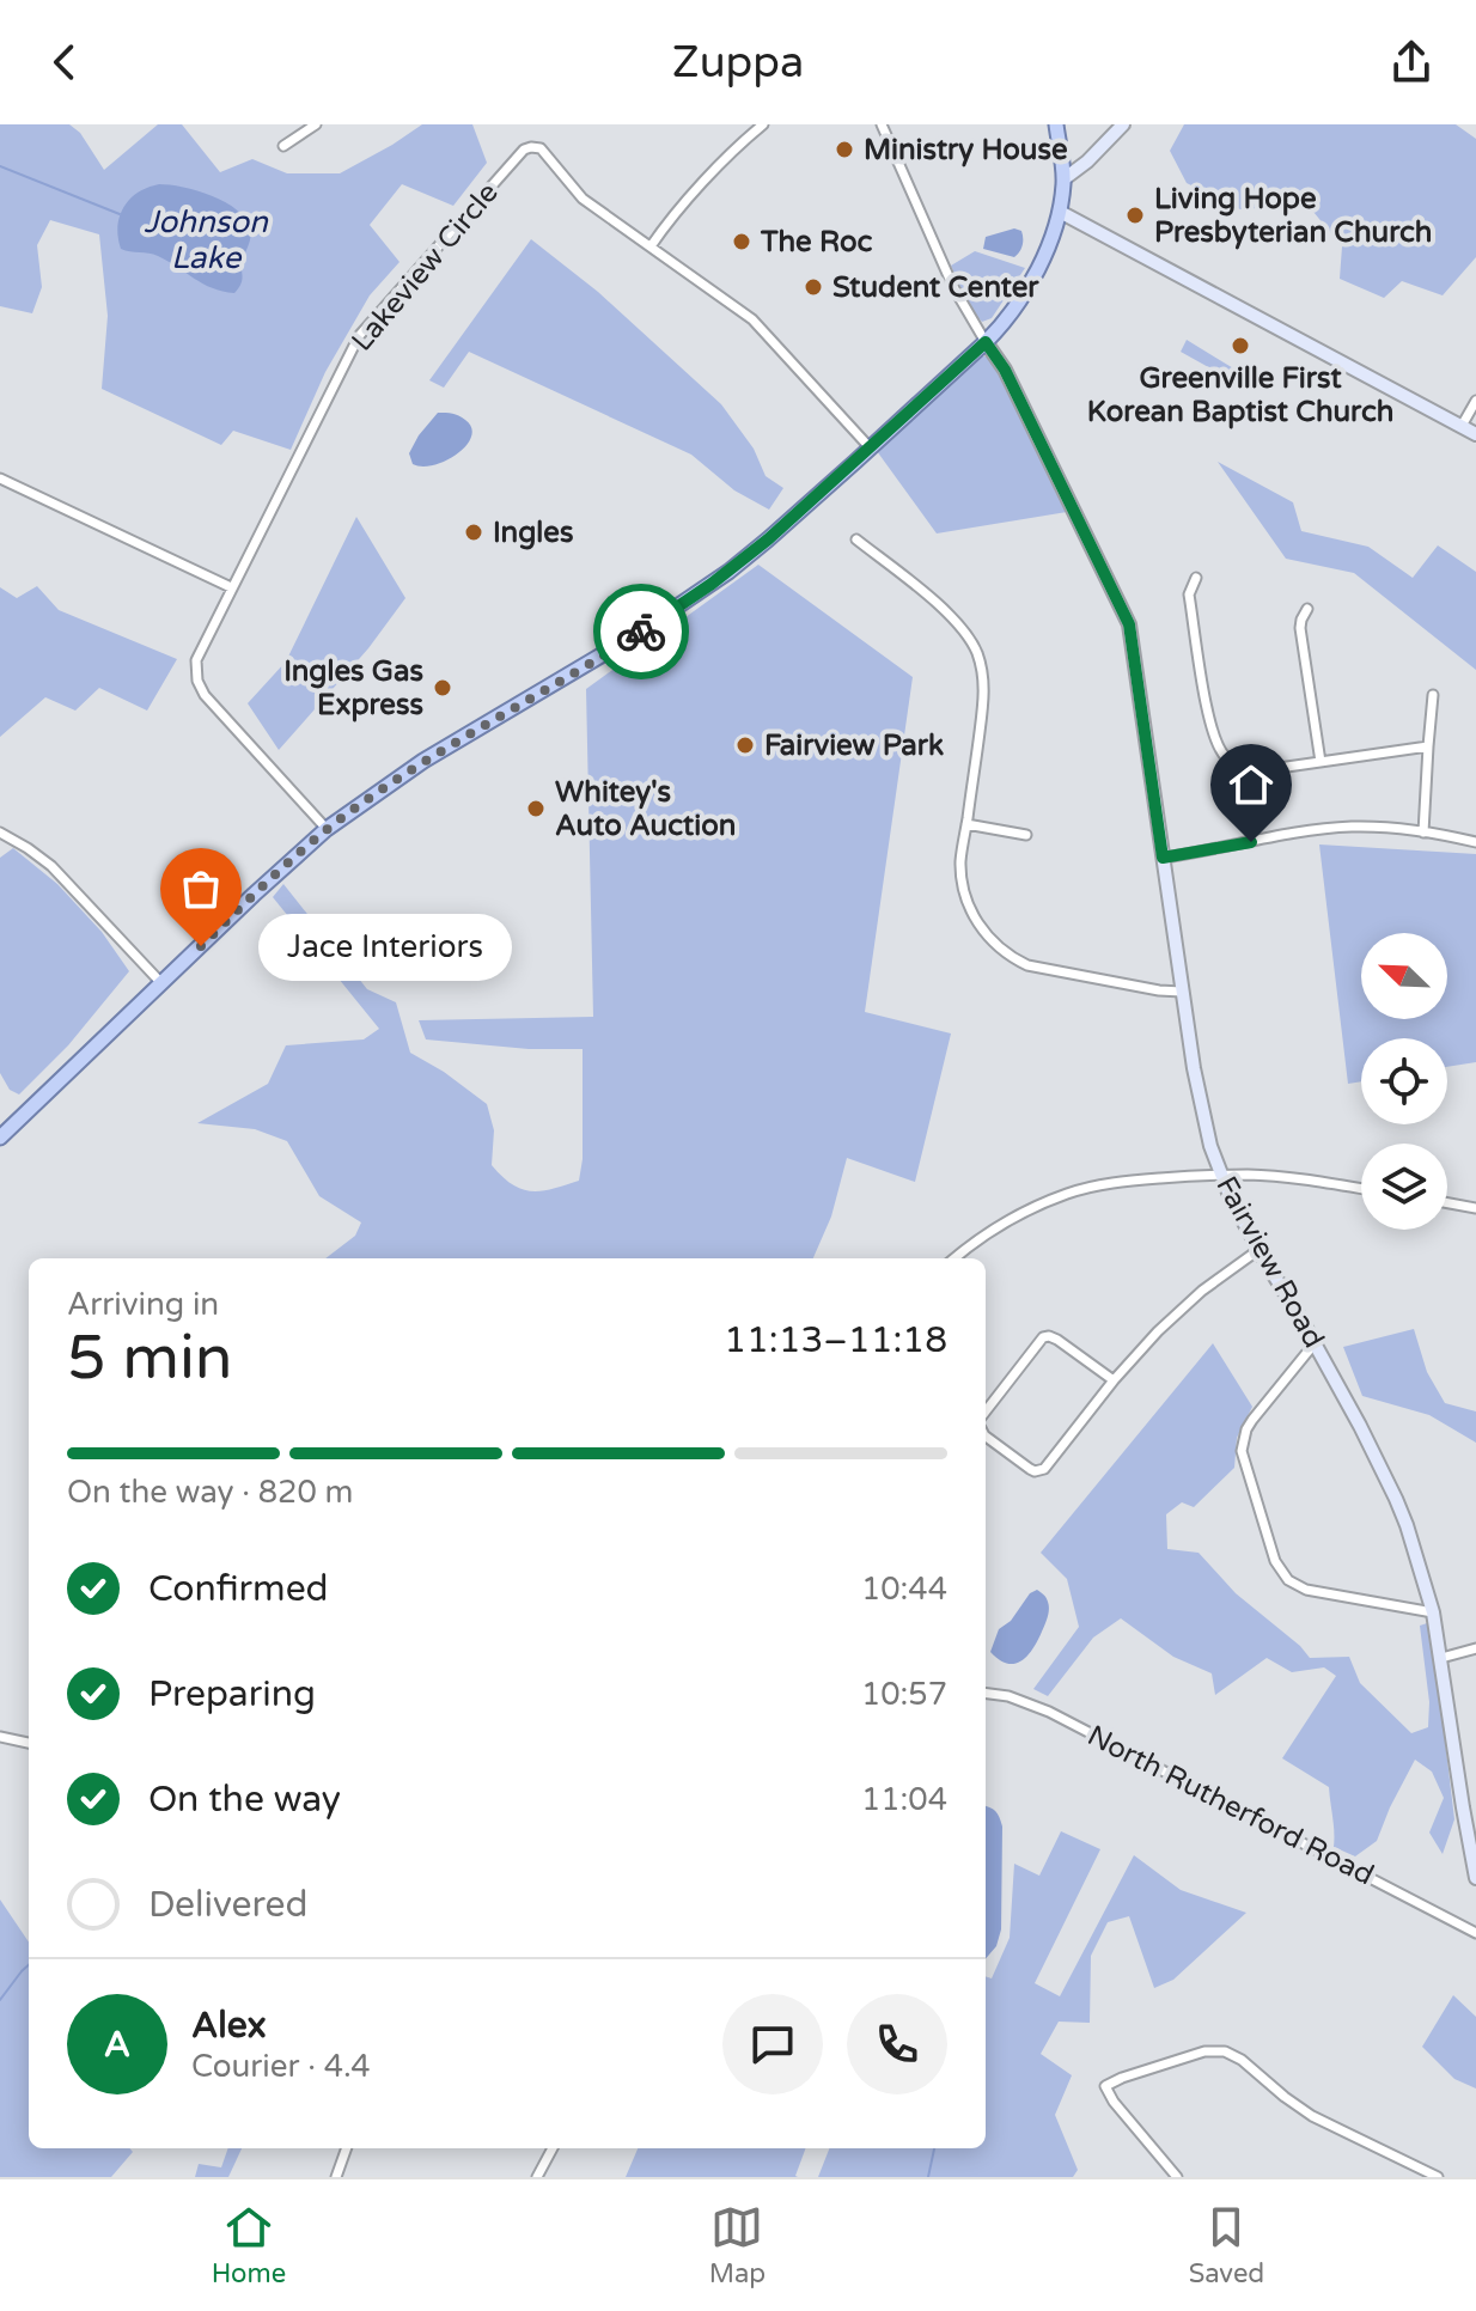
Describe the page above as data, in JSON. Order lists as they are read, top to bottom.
{
  "streets": {
    "street": ["Lakeview Circle", "Fairview Road", "North Rutherford Road"]
  },
  "water": ["Johnson Lake"],
  "places": [
    "Ministry House",
    "Living Hope Presbyterian Church",
    "The Roc",
    "Student Center",
    "Greenville First Korean Baptist Church",
    "Ingles",
    "Ingles Gas Express",
    "Fairview Park",
    "Whitey's Auto Auction",
    "Jace Interiors"
  ],
  "north": "top left",
  "page": {
    "header": "Zuppa",
    "bubble": "Jace Interiors",
    "heading": ["5 min", "Arriving in", "11:13–11:18"],
    "panel": ["Alex", "Courier · 4.4"],
    "bar": "On the way · 820 m",
    "list": [
      ["Confirmed", "10:44"],
      ["Preparing", "10:57"],
      ["On the way", "11:04"],
      "Delivered"
    ],
    "round": "A",
    "tabs": ["Home", "Map", "Saved"]
  }
}
